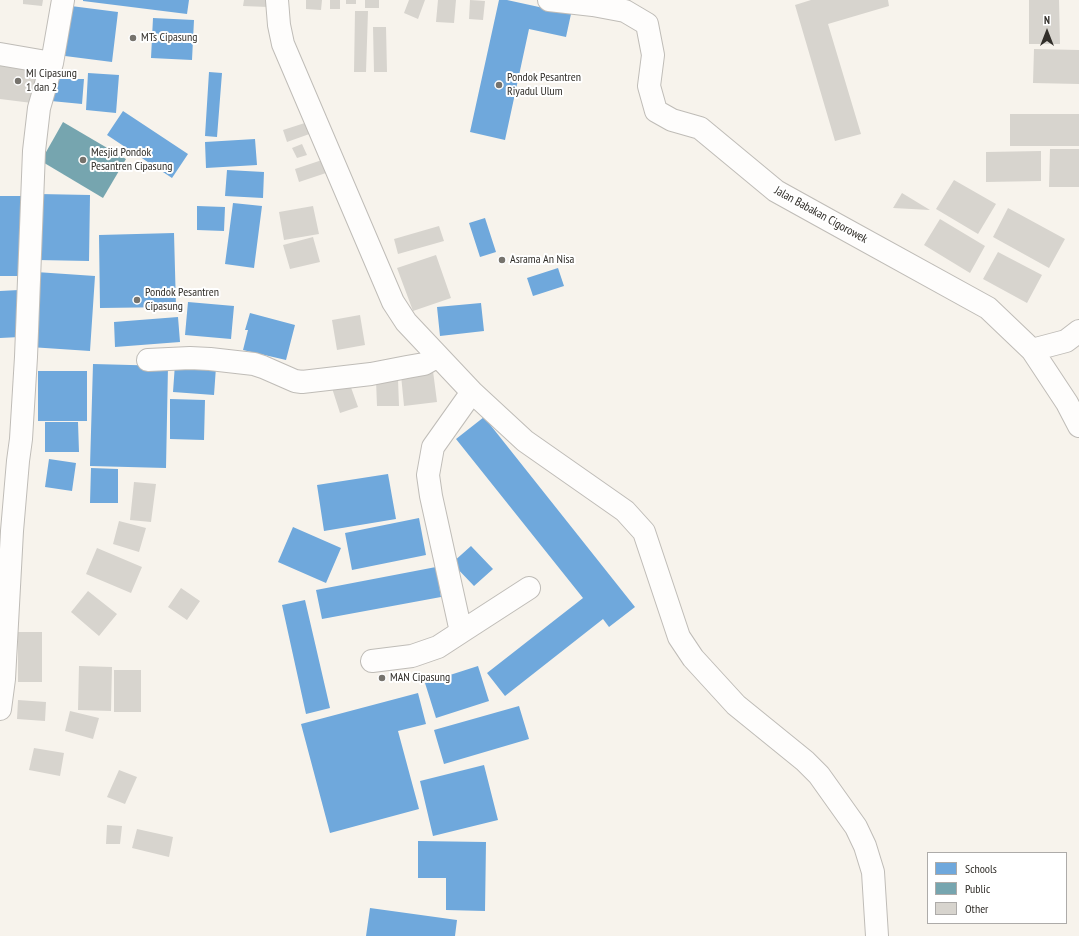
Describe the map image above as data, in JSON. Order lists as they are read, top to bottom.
{
  "streets": {
    "street": ["Jalan Babakan Cigorowek"]
  },
  "places": [
    "MTs Cipasung",
    "MI Cipasung 1 dan 2",
    "Pondok Pesantren Riyadul Ulum",
    "Mesjid Pondok Pesantren Cipasung",
    "Asrama An Nisa",
    "Pondok Pesantren Cipasung",
    "MAN Cipasung"
  ],
  "legend": ["Schools", "Public", "Other"],
  "north": "top"
}
